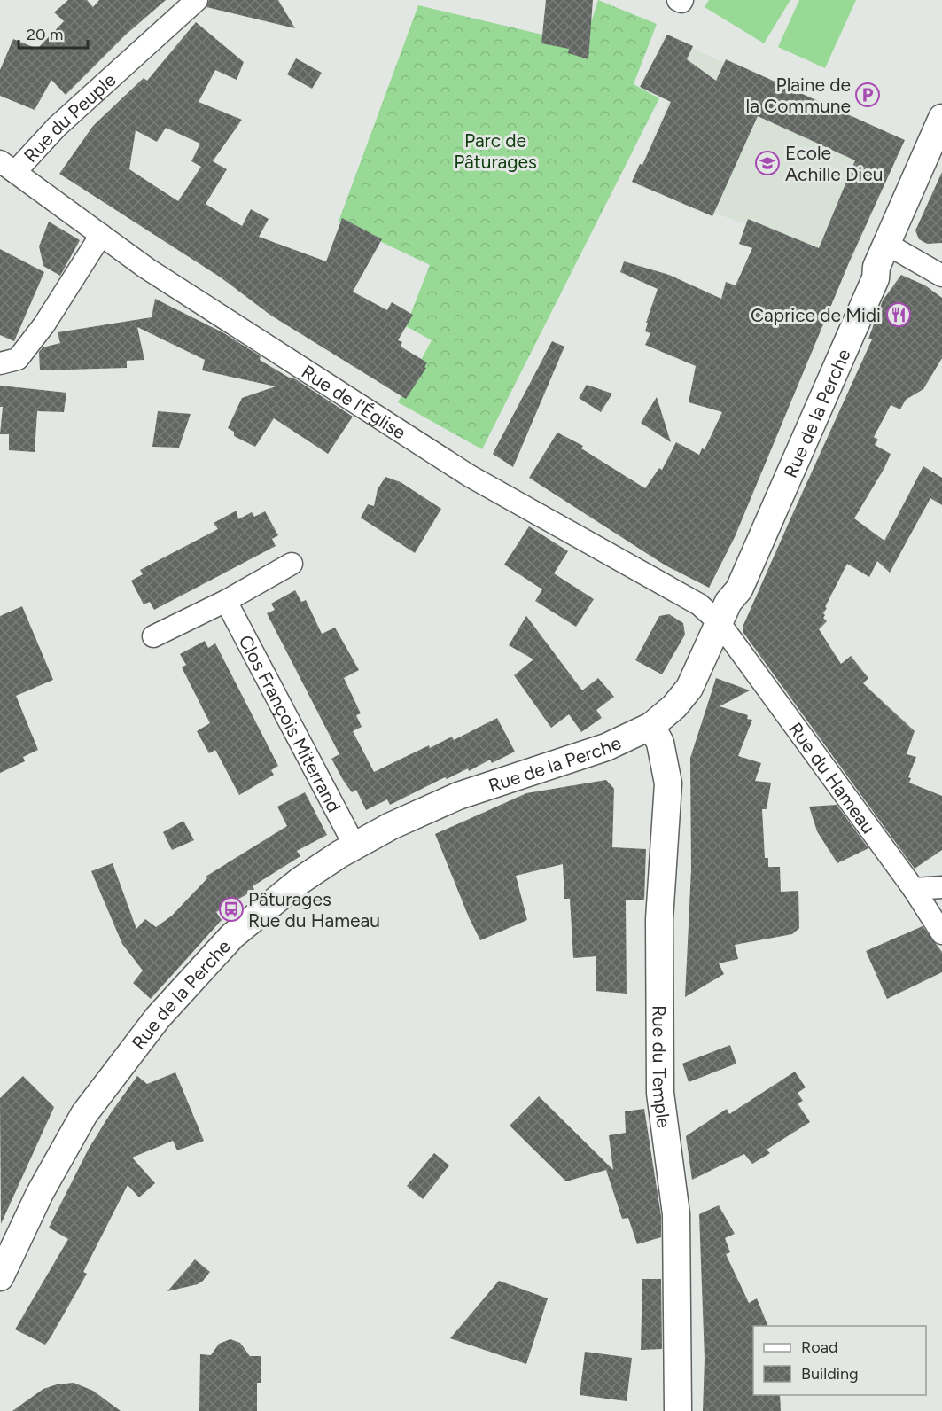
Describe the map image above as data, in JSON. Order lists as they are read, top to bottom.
{
  "streets": {
    "street": [
      "Rue du Peuple",
      "Rue de l'Église",
      "Rue de la Perche",
      "Clos François Miterrand",
      "Rue du Hameau",
      "Rue du Temple"
    ]
  },
  "crossings": [
    ["Rue du Peuple", "Rue de l'Église"],
    ["Rue de l'Église", "Rue de la Perche"],
    ["Rue de l'Église", "Rue du Hameau"],
    ["Rue de la Perche", "Clos François Miterrand"],
    ["Rue de la Perche", "Rue du Hameau"],
    ["Rue de la Perche", "Rue du Temple"]
  ],
  "parks": ["Parc de Pâturages"],
  "places": {
    "parking": ["Plaine de la Commune"],
    "school or university": ["Ecole Achille Dieu"],
    "restaurant": ["Caprice de Midi"],
    "bus stop": ["Pâturages Rue du Hameau"]
  },
  "legend": ["Road", "Building"],
  "scale_bar": "20 m"
}
